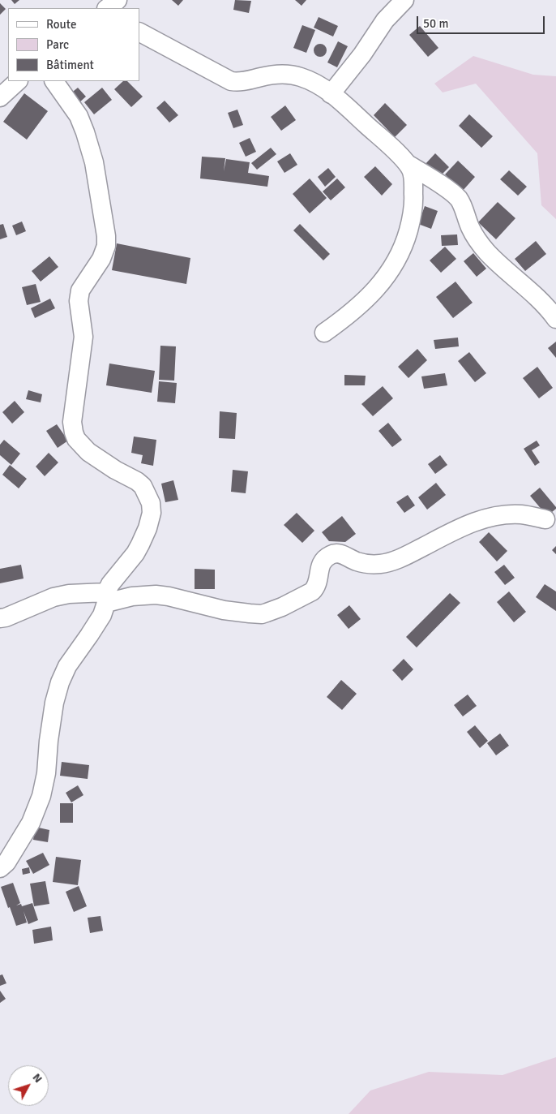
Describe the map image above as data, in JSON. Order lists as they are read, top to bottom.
{
  "legend": ["Route", "Parc", "Bâtiment"],
  "scale_bar": "50 m",
  "north": "top right"
}
